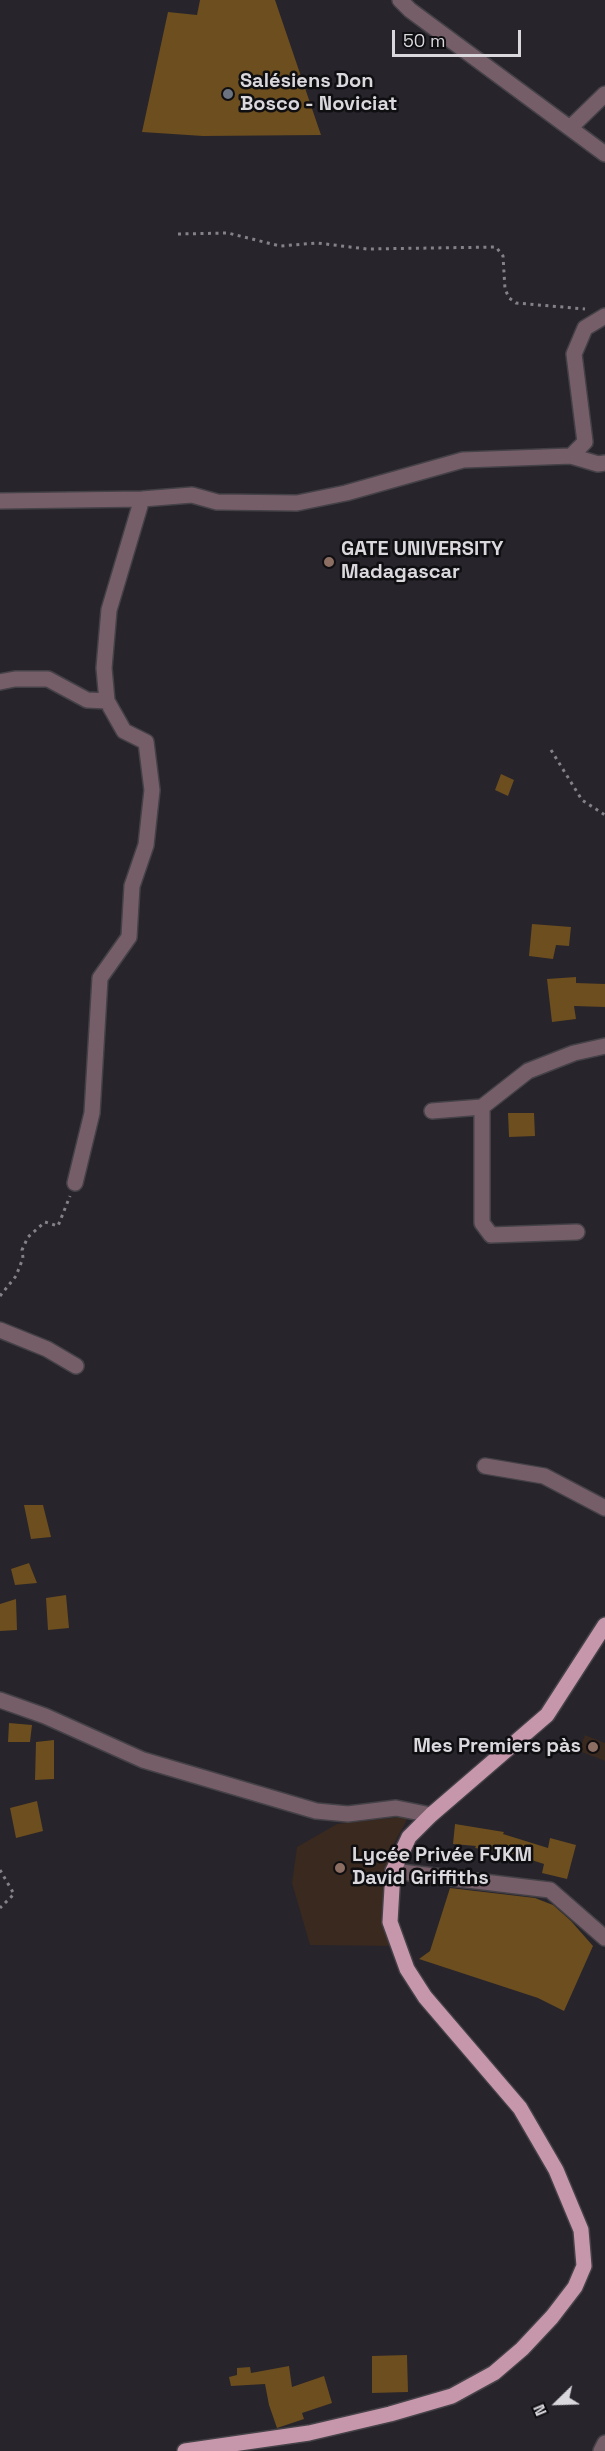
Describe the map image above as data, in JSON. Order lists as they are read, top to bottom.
{
  "places": [
    "Salésiens Don Bosco - Noviciat",
    "GATE UNIVERSITY Madagascar",
    "Mes Premiers pàs",
    "Lycée Privée FJKM David Griffiths"
  ],
  "scale_bar": "50 m",
  "north": "bottom left"
}
